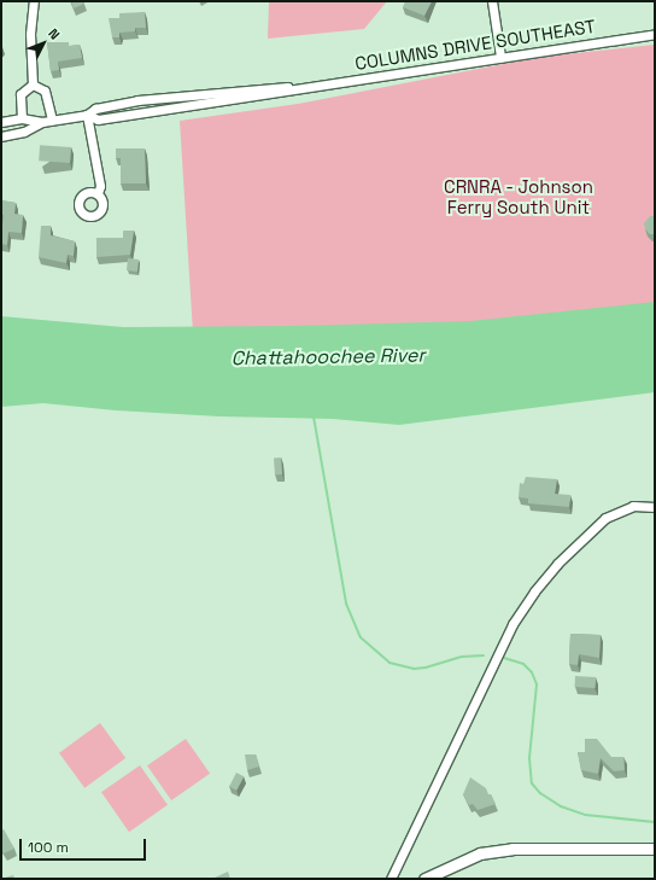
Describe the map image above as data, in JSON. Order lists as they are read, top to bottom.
{
  "streets": {
    "street": ["COLUMNS DRIVE SOUTHEAST"]
  },
  "water": ["Chattahoochee River"],
  "parks": ["CRNRA - Johnson Ferry South Unit"],
  "scale_bar": "100 m",
  "north": "top right"
}
